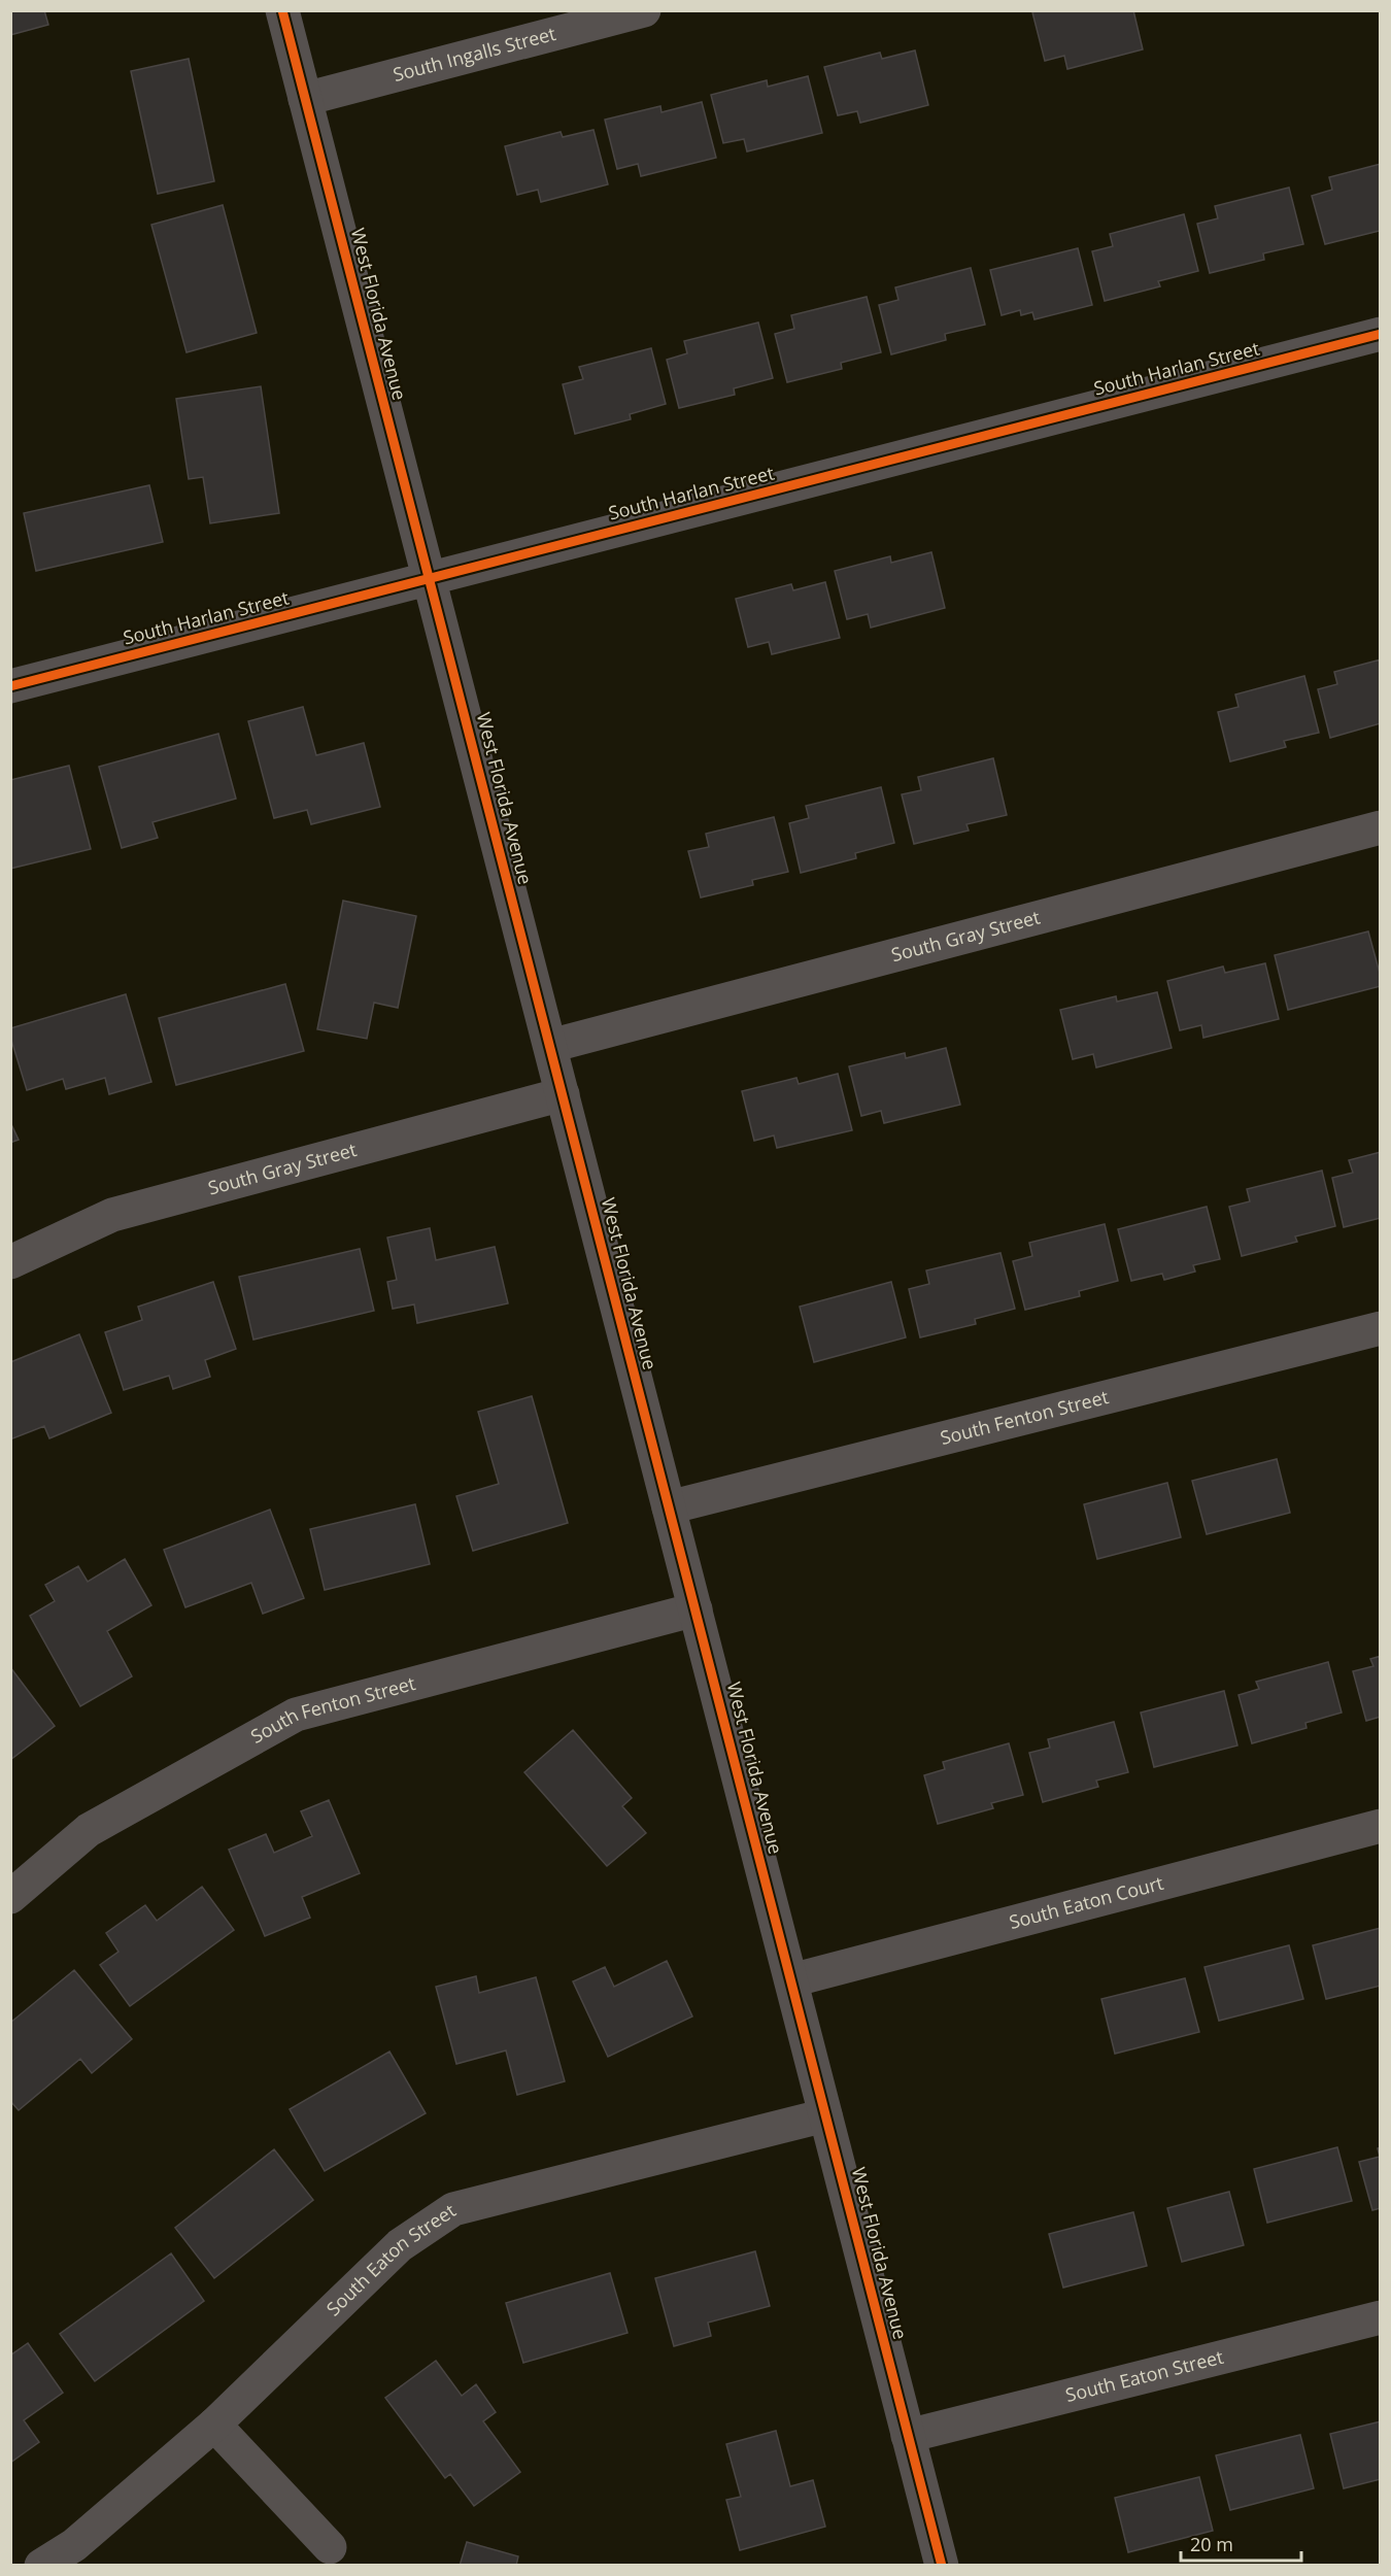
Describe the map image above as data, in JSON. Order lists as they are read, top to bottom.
{
  "streets": {
    "street": [
      "South Ingalls Street",
      "West Florida Avenue",
      "South Harlan Street",
      "South Gray Street",
      "South Fenton Street",
      "South Eaton Court",
      "South Eaton Street"
    ]
  },
  "crossings": [
    ["South Ingalls Street", "West Florida Avenue"],
    ["West Florida Avenue", "South Harlan Street"],
    ["West Florida Avenue", "South Gray Street"],
    ["West Florida Avenue", "South Fenton Street"],
    ["West Florida Avenue", "South Eaton Court"],
    ["West Florida Avenue", "South Eaton Street"]
  ],
  "scale_bar": "20 m"
}
